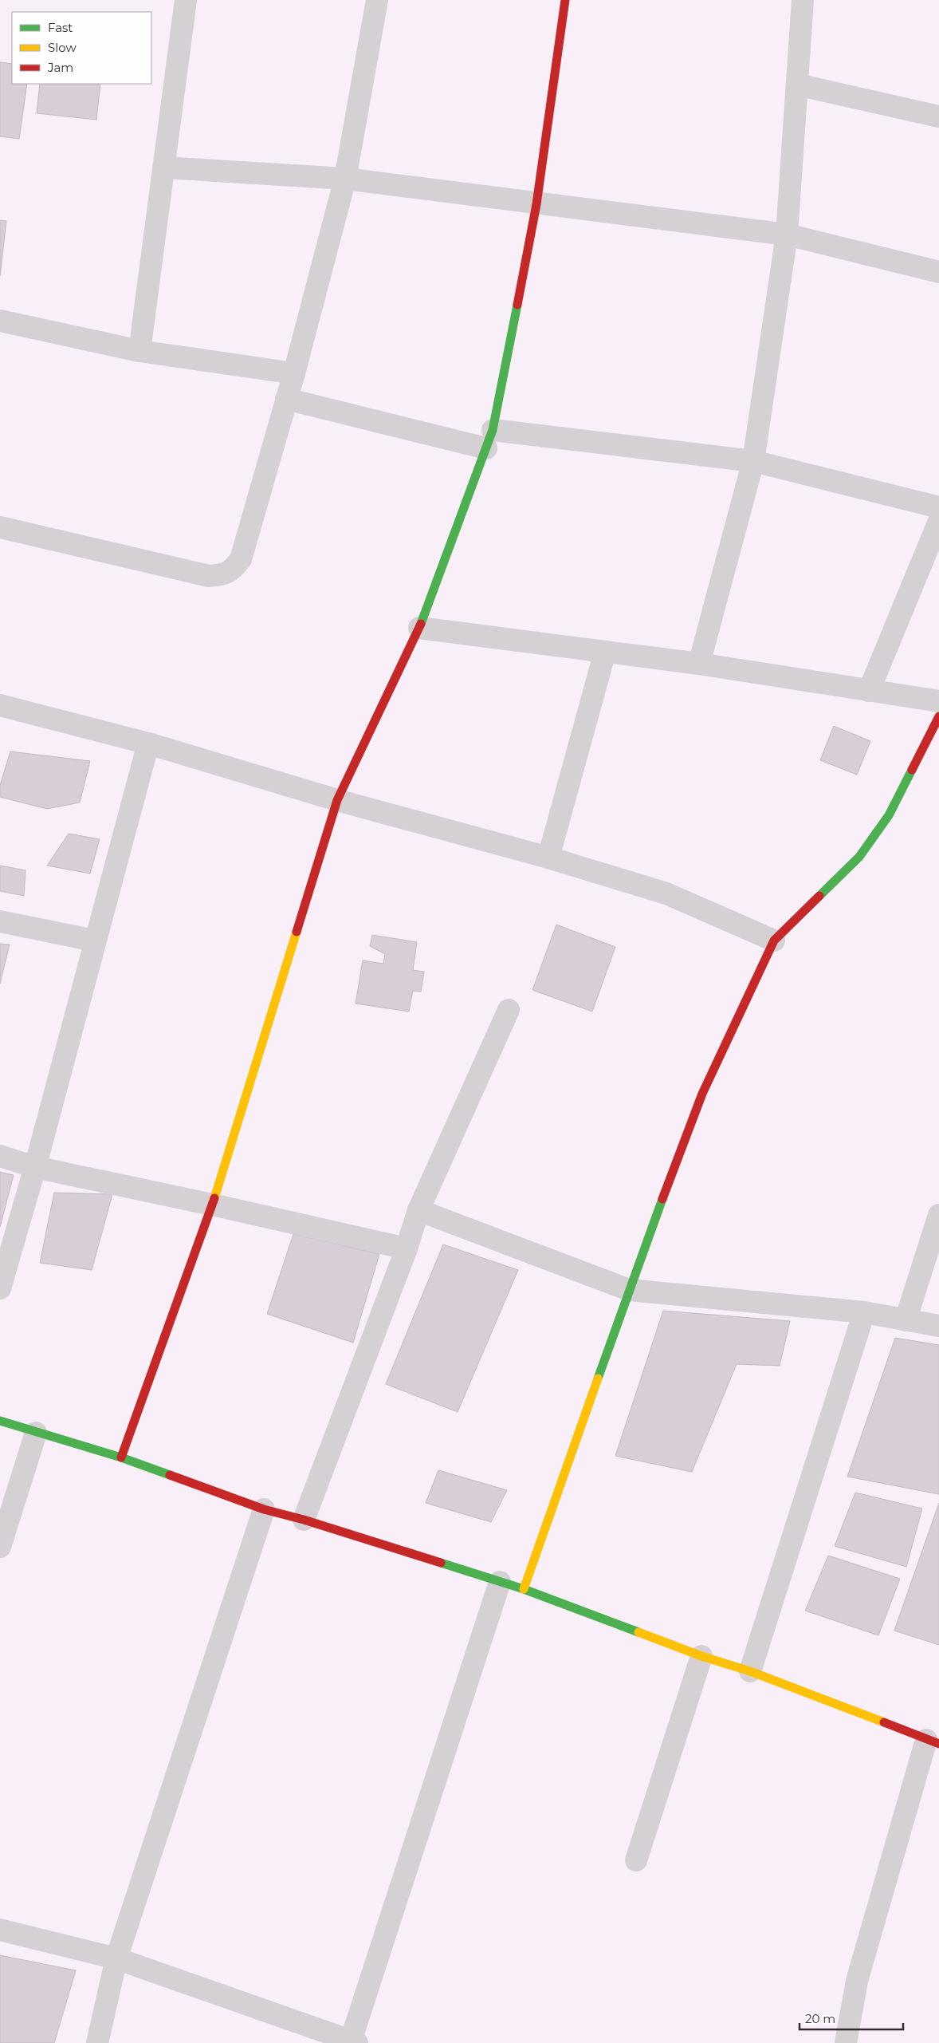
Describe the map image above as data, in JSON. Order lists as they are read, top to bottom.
{
  "legend": ["Fast", "Slow", "Jam"],
  "scale_bar": "20 m"
}
